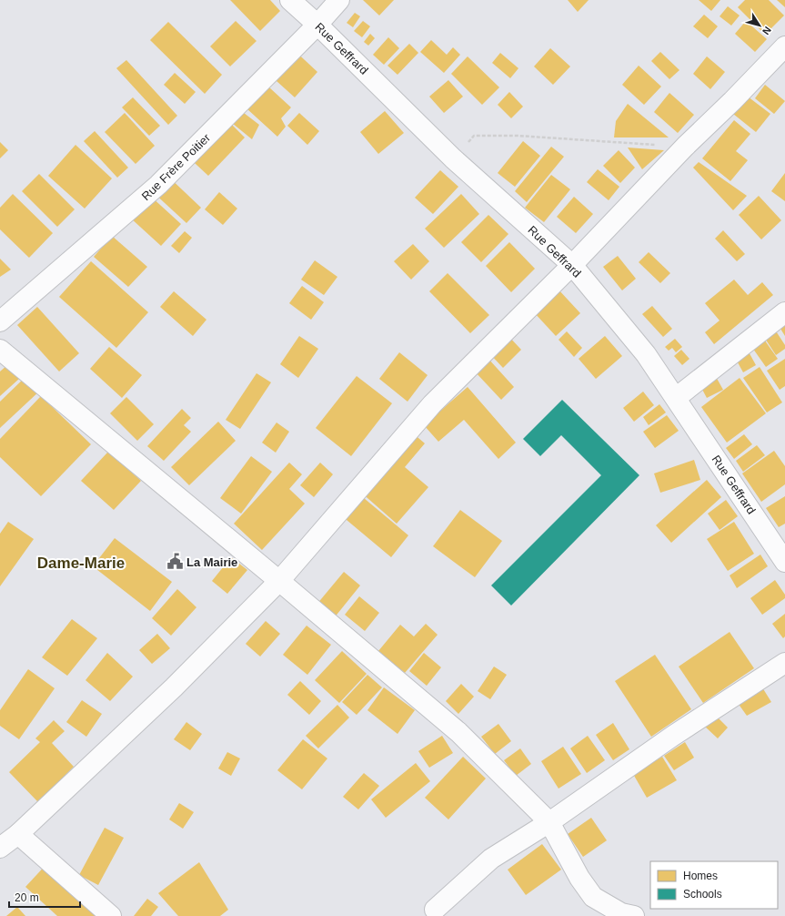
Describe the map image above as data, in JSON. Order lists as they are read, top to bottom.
{
  "streets": {
    "street": ["Rue Geffrard", "Rue Frère Poitier"]
  },
  "crossings": [
    ["Rue Geffrard", "Rue Frère Poitier"]
  ],
  "districts": ["Dame-Marie"],
  "places": {
    "public building": ["La Mairie"]
  },
  "legend": ["Homes", "Schools"],
  "scale_bar": "20 m",
  "north": "bottom right"
}
